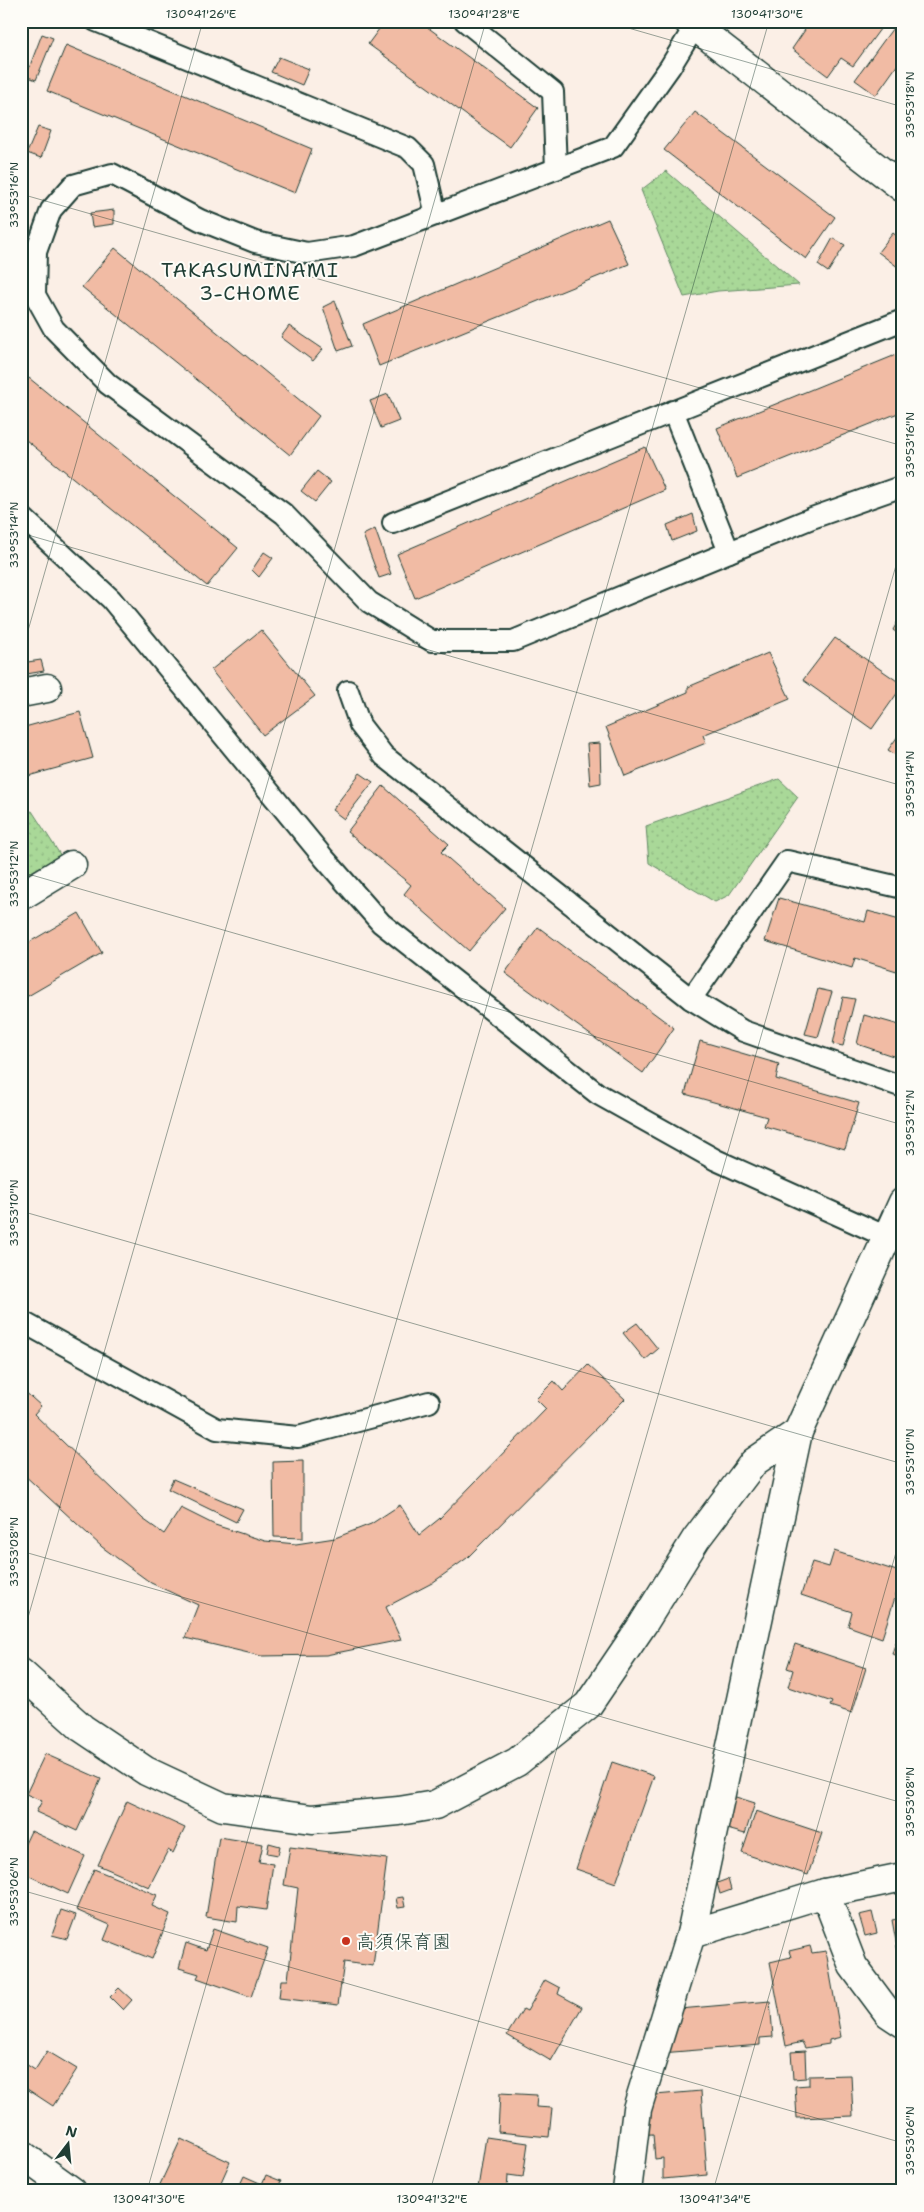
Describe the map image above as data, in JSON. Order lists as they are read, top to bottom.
{
  "districts": ["TAKASUMINAMI 3-CHOME"],
  "places": ["高須保育園"],
  "north": "top",
  "coordinates": [
    "130°41'26\"E",
    "130°41'28\"E",
    "130°41'30\"E",
    "33°53'18\"N",
    "33°53'16\"N",
    "33°53'14\"N",
    "33°53'12\"N",
    "33°53'10\"N",
    "33°53'08\"N",
    "33°53'06\"N",
    "130°41'32\"E",
    "130°41'34\"E"
  ]
}
